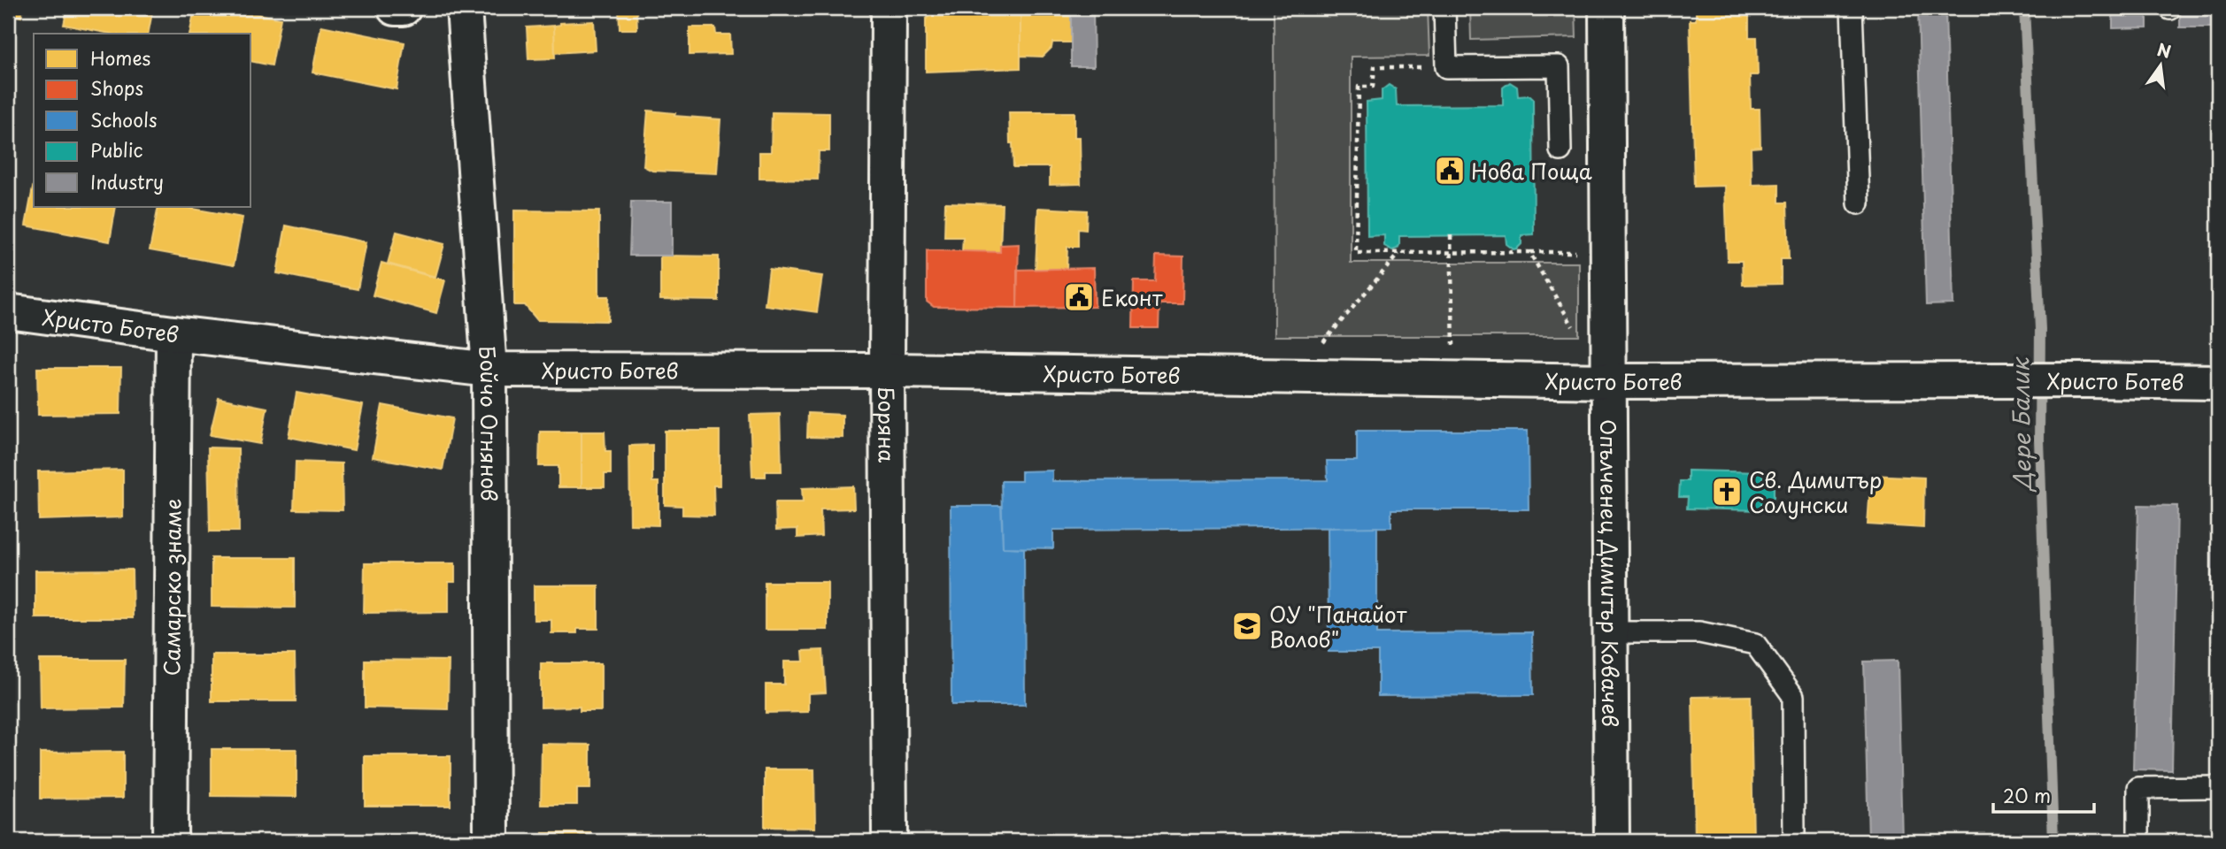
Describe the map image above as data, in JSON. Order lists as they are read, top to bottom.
{
  "streets": {
    "street": [
      "Христо Ботев",
      "Бойчо Огнянов",
      "Боряна",
      "Опълченец Димитър Ковачев",
      "Самарско знаме"
    ]
  },
  "crossings": [
    ["Христо Ботев", "Бойчо Огнянов"],
    ["Христо Ботев", "Боряна"],
    ["Христо Ботев", "Опълченец Димитър Ковачев"],
    ["Христо Ботев", "Самарско знаме"]
  ],
  "water": ["Дере Балик"],
  "places": {
    "public building": ["Нова Поща", "Еконт"],
    "church": ["Св. Димитър Солунски"],
    "school or university": ["ОУ \"Панайот Волов\""]
  },
  "legend": [
    "Homes",
    "Shops",
    "Schools",
    "Public",
    "Industry"
  ],
  "scale_bar": "20 m",
  "north": "top"
}
